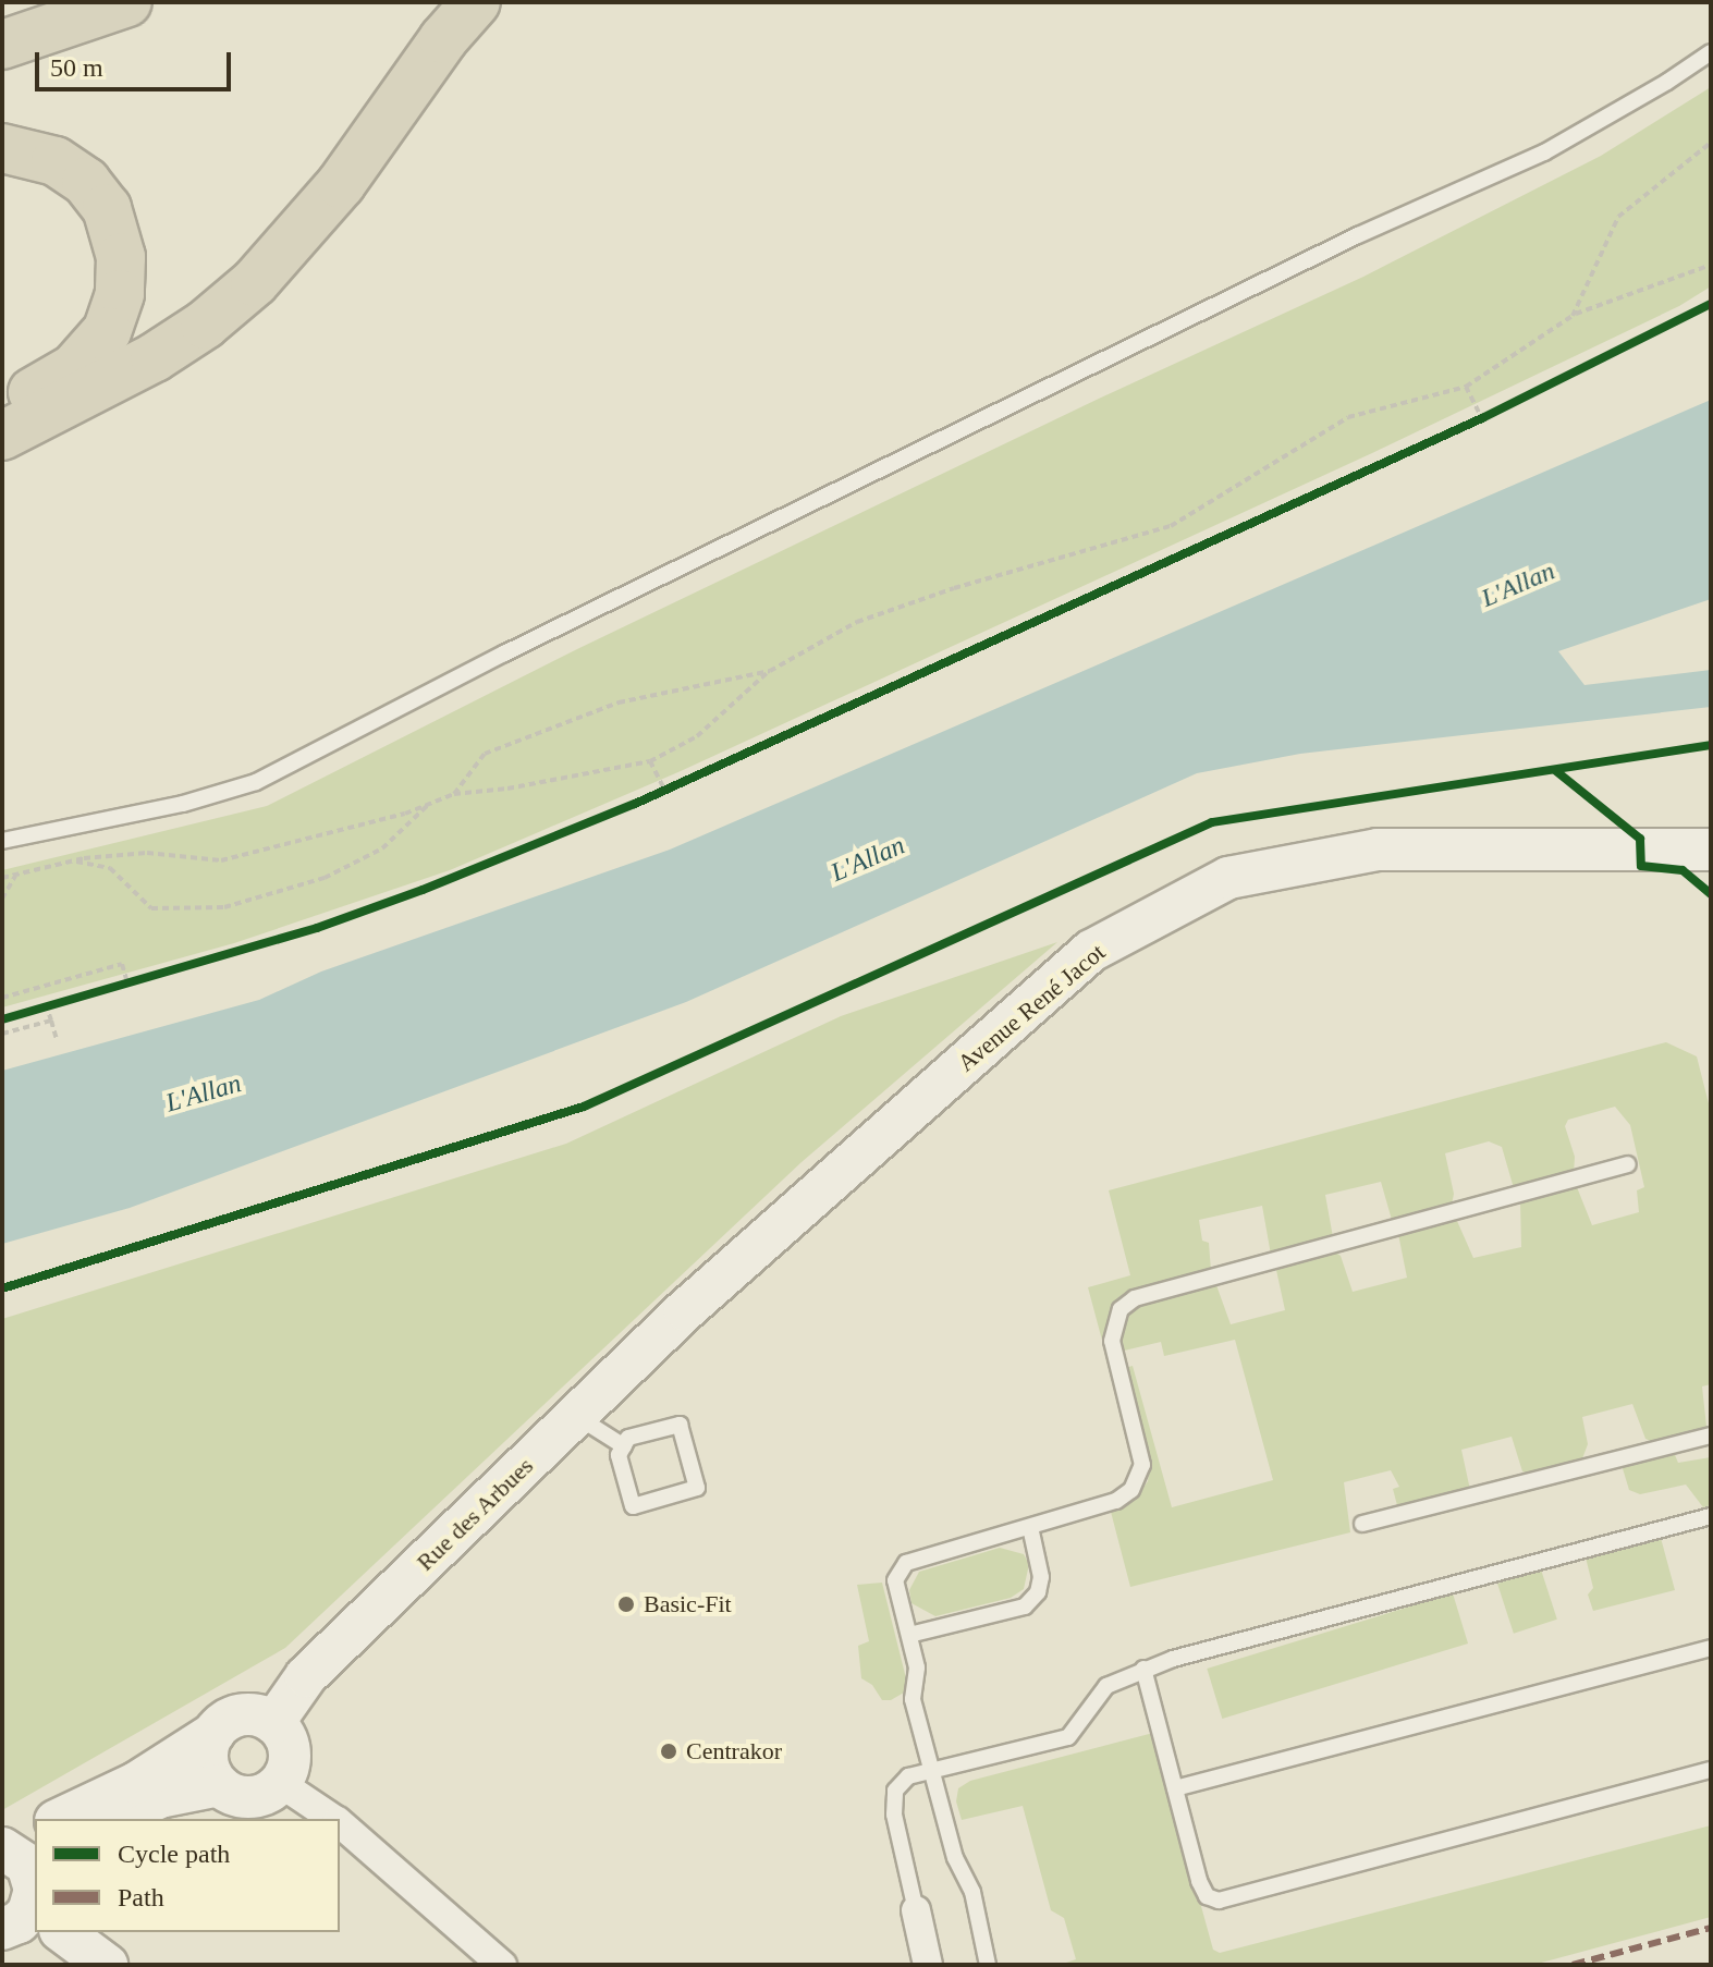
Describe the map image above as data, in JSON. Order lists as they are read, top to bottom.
{
  "streets": {
    "main road": ["Avenue René Jacot", "Rue des Arbues"]
  },
  "crossings": [
    ["Avenue René Jacot", "Rue des Arbues"]
  ],
  "water": ["L'Allan"],
  "places": ["Basic-Fit", "Centrakor"],
  "legend": ["Cycle path", "Path"],
  "scale_bar": "50 m"
}
